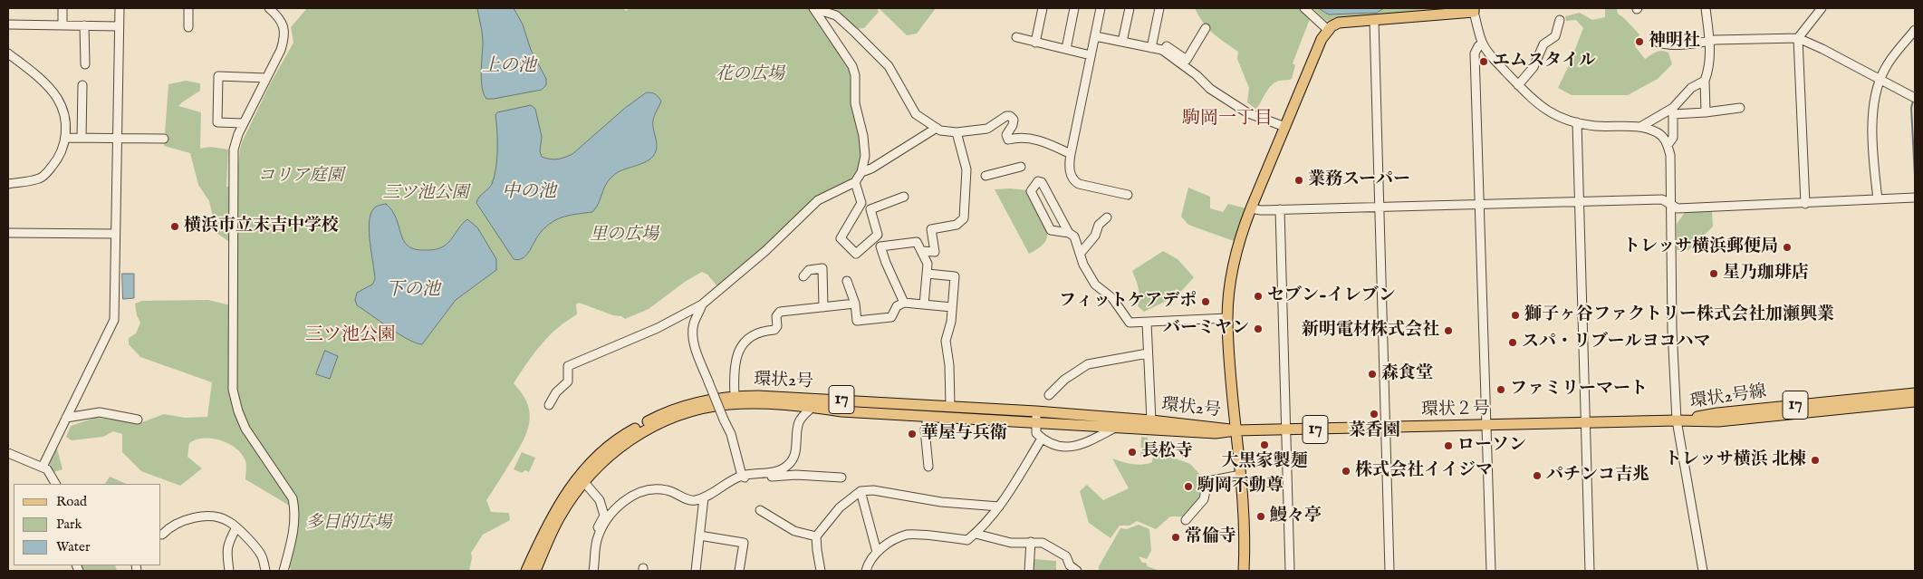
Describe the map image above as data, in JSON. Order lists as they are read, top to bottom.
{
  "streets": {
    "main road": [
      "環状2号",
      "環状2号線",
      "17",
      "環状２号"
    ]
  },
  "crossings": [
    ["環状2号", "環状２号"],
    ["環状2号線", "環状２号"]
  ],
  "districts": ["駒岡一丁目", "三ツ池公園"],
  "water": ["上の池", "中の池", "下の池"],
  "parks": [
    "花の広場",
    "コリア庭園",
    "三ツ池公園",
    "里の広場",
    "多目的広場"
  ],
  "places": [
    "神明社",
    "エムスタイル",
    "業務スーパー",
    "横浜市立末吉中学校",
    "トレッサ横浜郵便局",
    "星乃珈琲店",
    "セブン-イレブン",
    "フィットケアデポ",
    "獅子ヶ谷ファクトリー株式会社加瀬興業",
    "バーミヤン",
    "新明電材株式会社",
    "スパ・リブールヨコハマ",
    "森食堂",
    "ファミリーマート",
    "菜香園",
    "華屋与兵衛",
    "大黒家製麺",
    "ローソン",
    "長松寺",
    "トレッサ横浜 北棟",
    "株式会社イイジマ",
    "パチンコ吉兆",
    "駒岡不動尊",
    "鰻々亭",
    "常倫寺"
  ],
  "legend": ["Road", "Park", "Water"]
}
